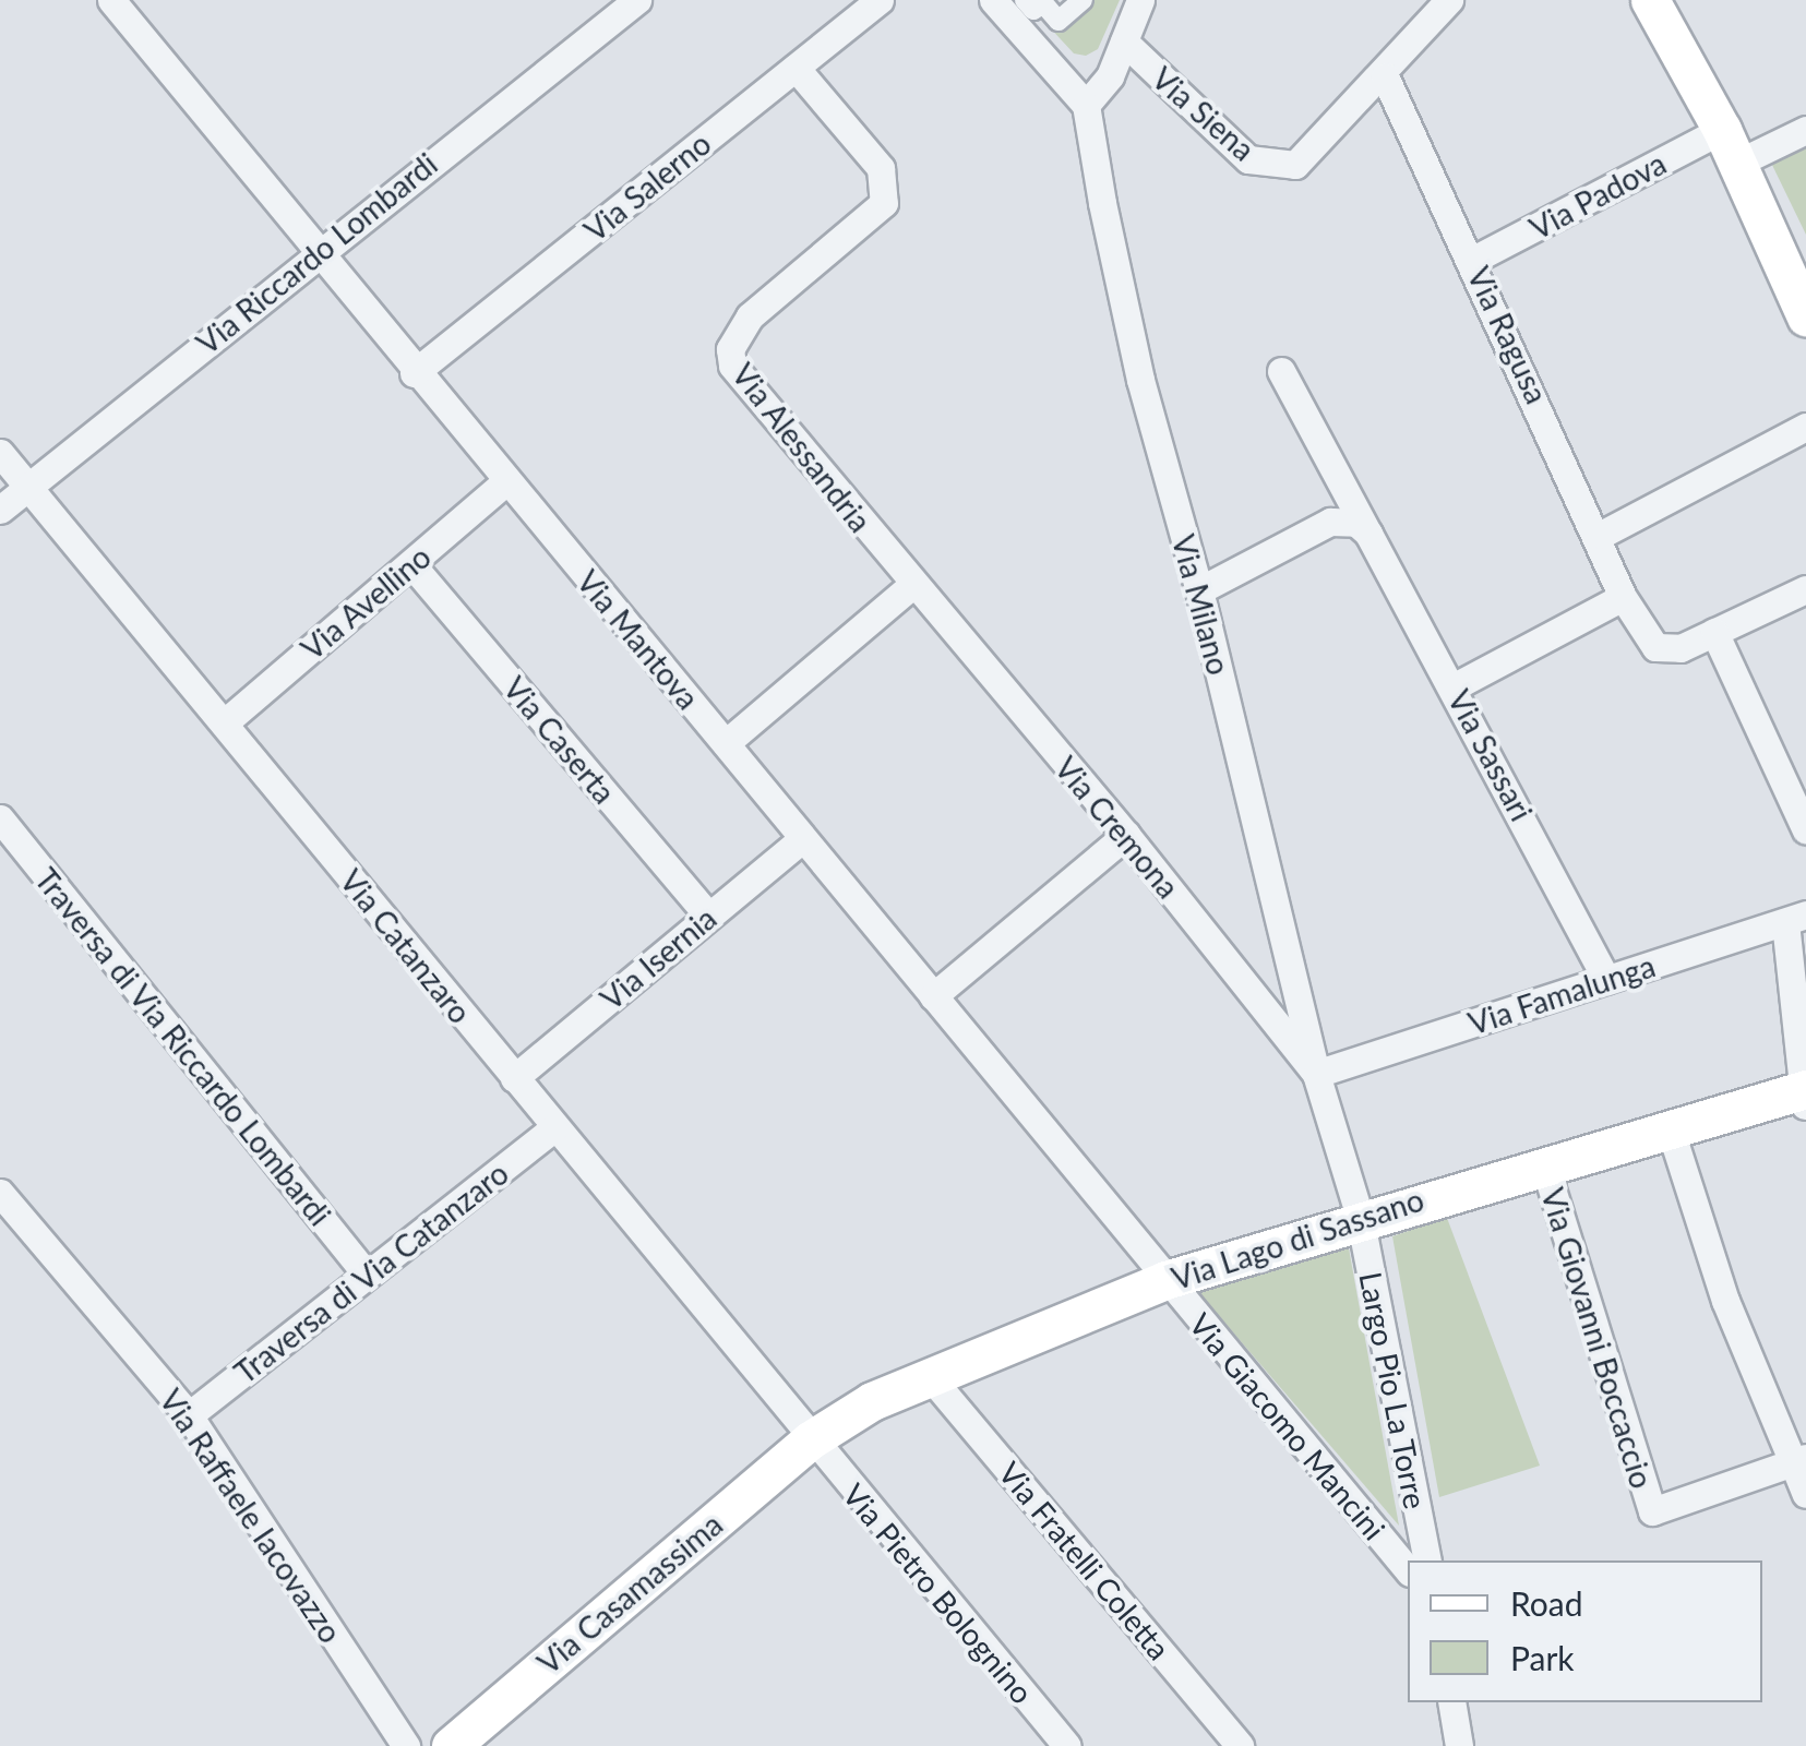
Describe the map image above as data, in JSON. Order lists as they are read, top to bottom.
{
  "streets": {
    "main road": ["Via Lago di Sassano", "Via Casamassima"],
    "street": [
      "Via Siena",
      "Via Salerno",
      "Via Padova",
      "Via Riccardo Lombardi",
      "Via Ragusa",
      "Via Alessandria",
      "Via Avellino",
      "Via Milano",
      "Via Mantova",
      "Via Caserta",
      "Via Sassari",
      "Via Cremona",
      "Via Catanzaro",
      "Via Isernia",
      "Via Famalunga",
      "Traversa di Via Riccardo Lombardi",
      "Traversa di Via Catanzaro",
      "Via Giovanni Boccaccio",
      "Largo Pio La Torre",
      "Via Giacomo Mancini",
      "Via Raffaele Iacovazzo",
      "Via Fratelli Coletta",
      "Via Pietro Bolognino"
    ]
  },
  "crossings": [
    ["Via Siena", "Via Ragusa"],
    ["Via Salerno", "Via Alessandria"],
    ["Via Salerno", "Via Mantova"],
    ["Via Padova", "Via Ragusa"],
    ["Via Riccardo Lombardi", "Via Mantova"],
    ["Via Riccardo Lombardi", "Via Catanzaro"],
    ["Via Alessandria", "Via Cremona"],
    ["Via Avellino", "Via Mantova"],
    ["Via Avellino", "Via Caserta"],
    ["Via Avellino", "Via Catanzaro"],
    ["Via Milano", "Via Cremona"],
    ["Via Milano", "Via Famalunga"],
    ["Via Milano", "Via Lago di Sassano"],
    ["Via Milano", "Largo Pio La Torre"],
    ["Via Mantova", "Via Isernia"],
    ["Via Mantova", "Via Lago di Sassano"],
    ["Via Mantova", "Via Giacomo Mancini"],
    ["Via Caserta", "Via Isernia"],
    ["Via Sassari", "Via Famalunga"],
    ["Via Cremona", "Via Famalunga"],
    ["Via Catanzaro", "Via Isernia"],
    ["Via Catanzaro", "Via Lago di Sassano"],
    ["Via Catanzaro", "Traversa di Via Catanzaro"],
    ["Via Catanzaro", "Via Casamassima"],
    ["Via Catanzaro", "Via Pietro Bolognino"],
    ["Traversa di Via Riccardo Lombardi", "Traversa di Via Catanzaro"],
    ["Via Lago di Sassano", "Via Giovanni Boccaccio"],
    ["Via Lago di Sassano", "Largo Pio La Torre"],
    ["Via Lago di Sassano", "Via Giacomo Mancini"],
    ["Via Lago di Sassano", "Via Fratelli Coletta"],
    ["Via Lago di Sassano", "Via Casamassima"],
    ["Via Lago di Sassano", "Via Pietro Bolognino"],
    ["Traversa di Via Catanzaro", "Via Raffaele Iacovazzo"],
    ["Via Casamassima", "Via Pietro Bolognino"]
  ],
  "legend": ["Road", "Park"]
}
